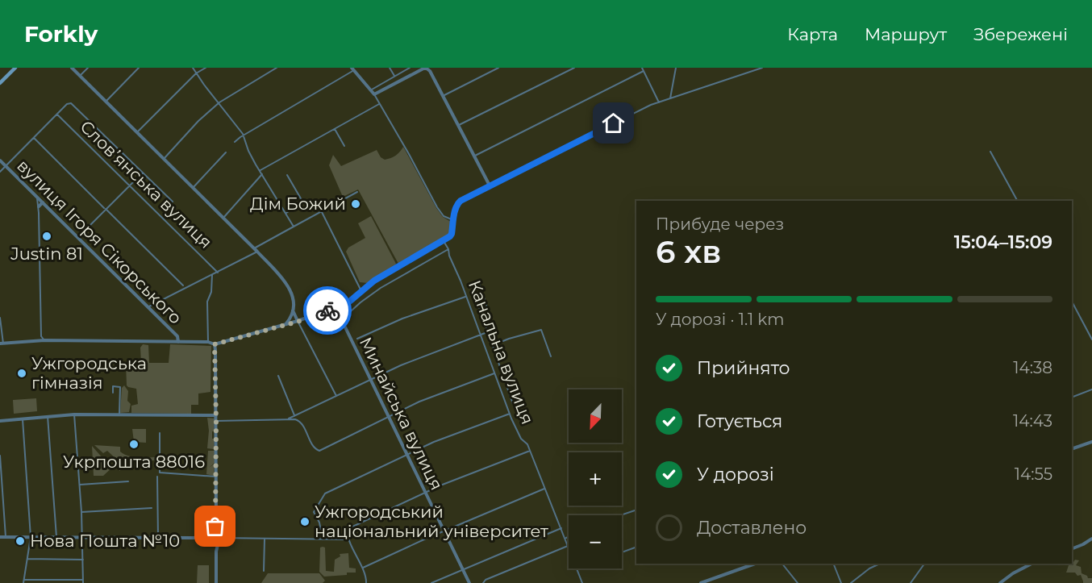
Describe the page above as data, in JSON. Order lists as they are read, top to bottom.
{
  "streets": {
    "street": [
      "Словʼянська вулиця",
      "вулиця Ігоря Сікорського",
      "Канальна вулиця",
      "Минайська вулиця"
    ]
  },
  "places": [
    "Дім Божий",
    "Justin 81",
    "Ужгородська гімназія",
    "Укрпошта 88016",
    "Ужгородський національний університет",
    "Нова Пошта №10"
  ],
  "north": "bottom left",
  "page": {
    "header": "Forkly",
    "nav": ["Карта", "Маршрут", "Збережені"],
    "heading": ["6 хв", "Прибуде через", "15:04–15:09"],
    "bar": "У дорозі · 1.1 km",
    "list": [
      ["Прийнято", "14:38"],
      ["Готується", "14:43"],
      ["У дорозі", "14:55"],
      "Доставлено"
    ],
    "map_buttons": ["+", "−"]
  }
}
